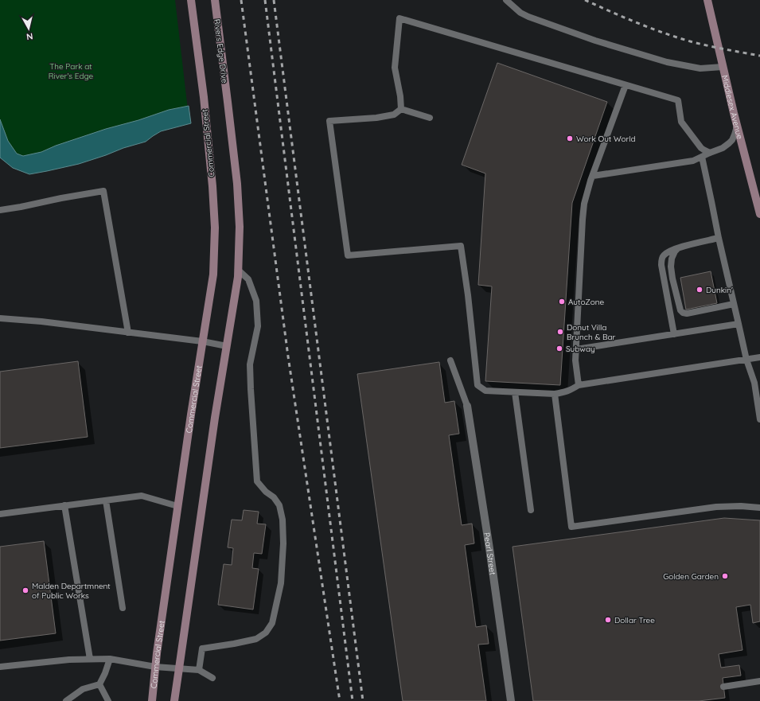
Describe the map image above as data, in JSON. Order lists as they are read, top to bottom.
{
  "streets": {
    "main road": ["Rivers Edge Drive", "Middlesex Avenue", "Commercial Street"],
    "street": ["Pearl Street"]
  },
  "parks": ["The Park at River's Edge"],
  "places": [
    "Work Out World",
    "Dunkin'",
    "AutoZone",
    "Donut Villa Brunch & Bar",
    "Subway",
    "Golden Garden",
    "Malden Departmnent of Public Works",
    "Dollar Tree"
  ],
  "north": "bottom"
}
